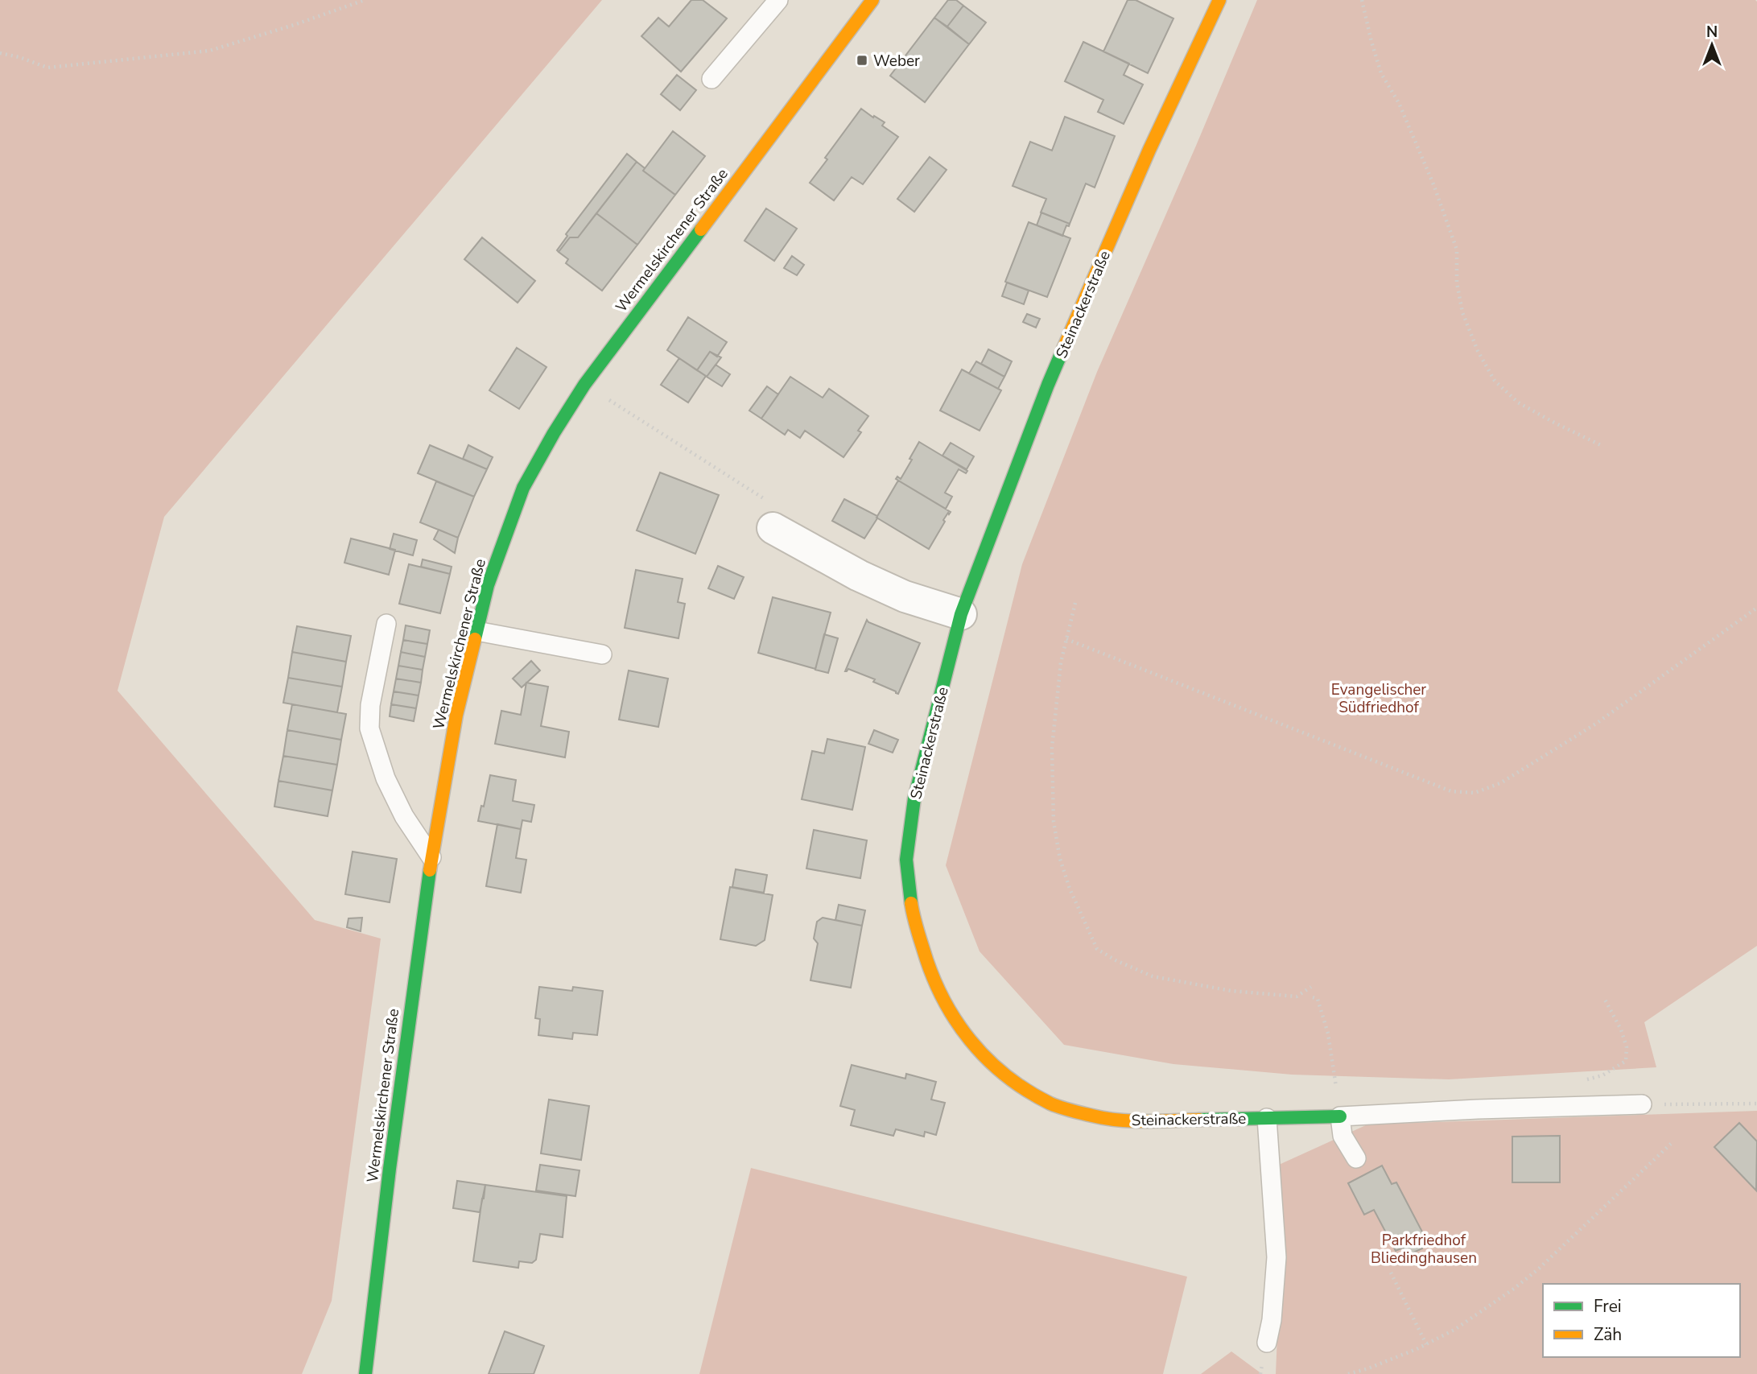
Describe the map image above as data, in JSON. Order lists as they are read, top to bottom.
{
  "streets": {
    "street": ["Wermelskirchener Straße", "Steinackerstraße"]
  },
  "parks": ["Evangelischer Südfriedhof", "Parkfriedhof Bliedinghausen"],
  "places": {
    "transit": ["Weber"]
  },
  "legend": ["Frei", "Zäh"],
  "north": "top"
}
